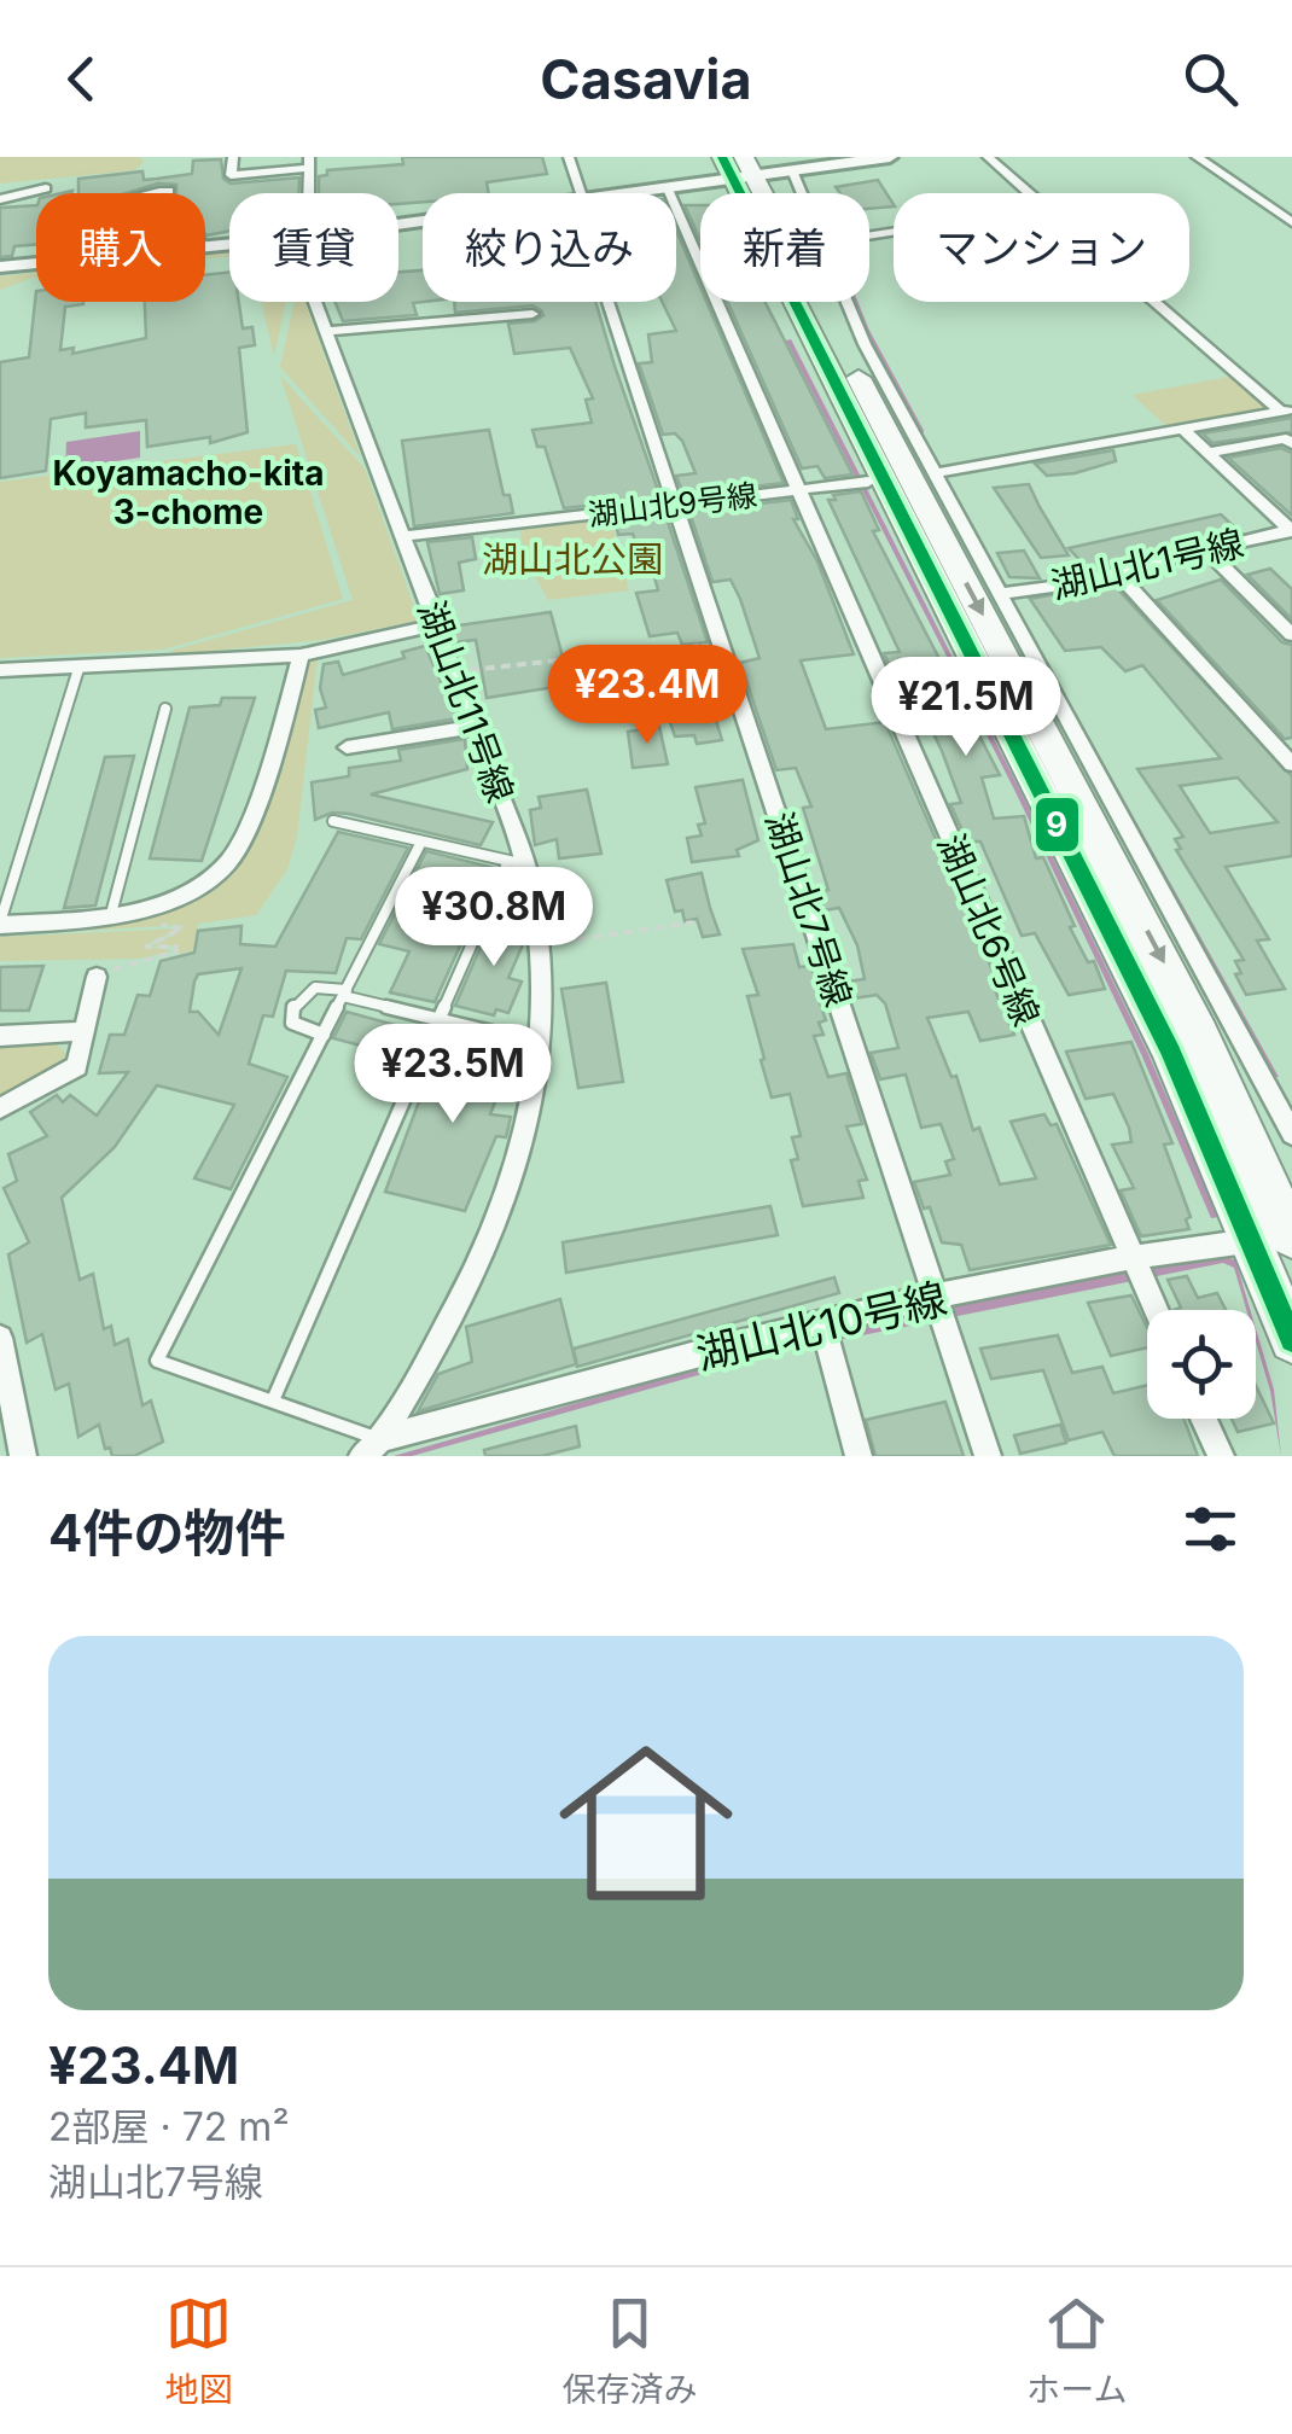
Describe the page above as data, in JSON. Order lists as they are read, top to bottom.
{
  "streets": {
    "street": [
      "湖山北9号線",
      "湖山北1号線",
      "湖山北11号線",
      "湖山北7号線",
      "湖山北6号線",
      "湖山北10号線"
    ]
  },
  "crossings": [
    ["湖山北9号線", "湖山北11号線"],
    ["湖山北9号線", "湖山北7号線"],
    ["湖山北9号線", "湖山北6号線"],
    ["湖山北11号線", "湖山北10号線"],
    ["湖山北7号線", "湖山北10号線"],
    ["湖山北6号線", "湖山北10号線"]
  ],
  "districts": ["Koyamacho-kita 3-chome"],
  "parks": ["湖山北公園"],
  "lines": ["transit line 9"],
  "page": {
    "header": "Casavia",
    "chip": [
      "購入",
      "賃貸",
      "絞り込み",
      "新着",
      "マンション"
    ],
    "price": [
      "¥23.4M",
      "¥21.5M",
      "¥30.8M",
      "¥23.5M"
    ],
    "heading": "4件の物件",
    "list": [
      {
        "name": "¥23.4M",
        "note": "2部屋 · 72 m² · 湖山北7号線"
      }
    ],
    "tabs": ["地図", "保存済み", "ホーム"]
  }
}
